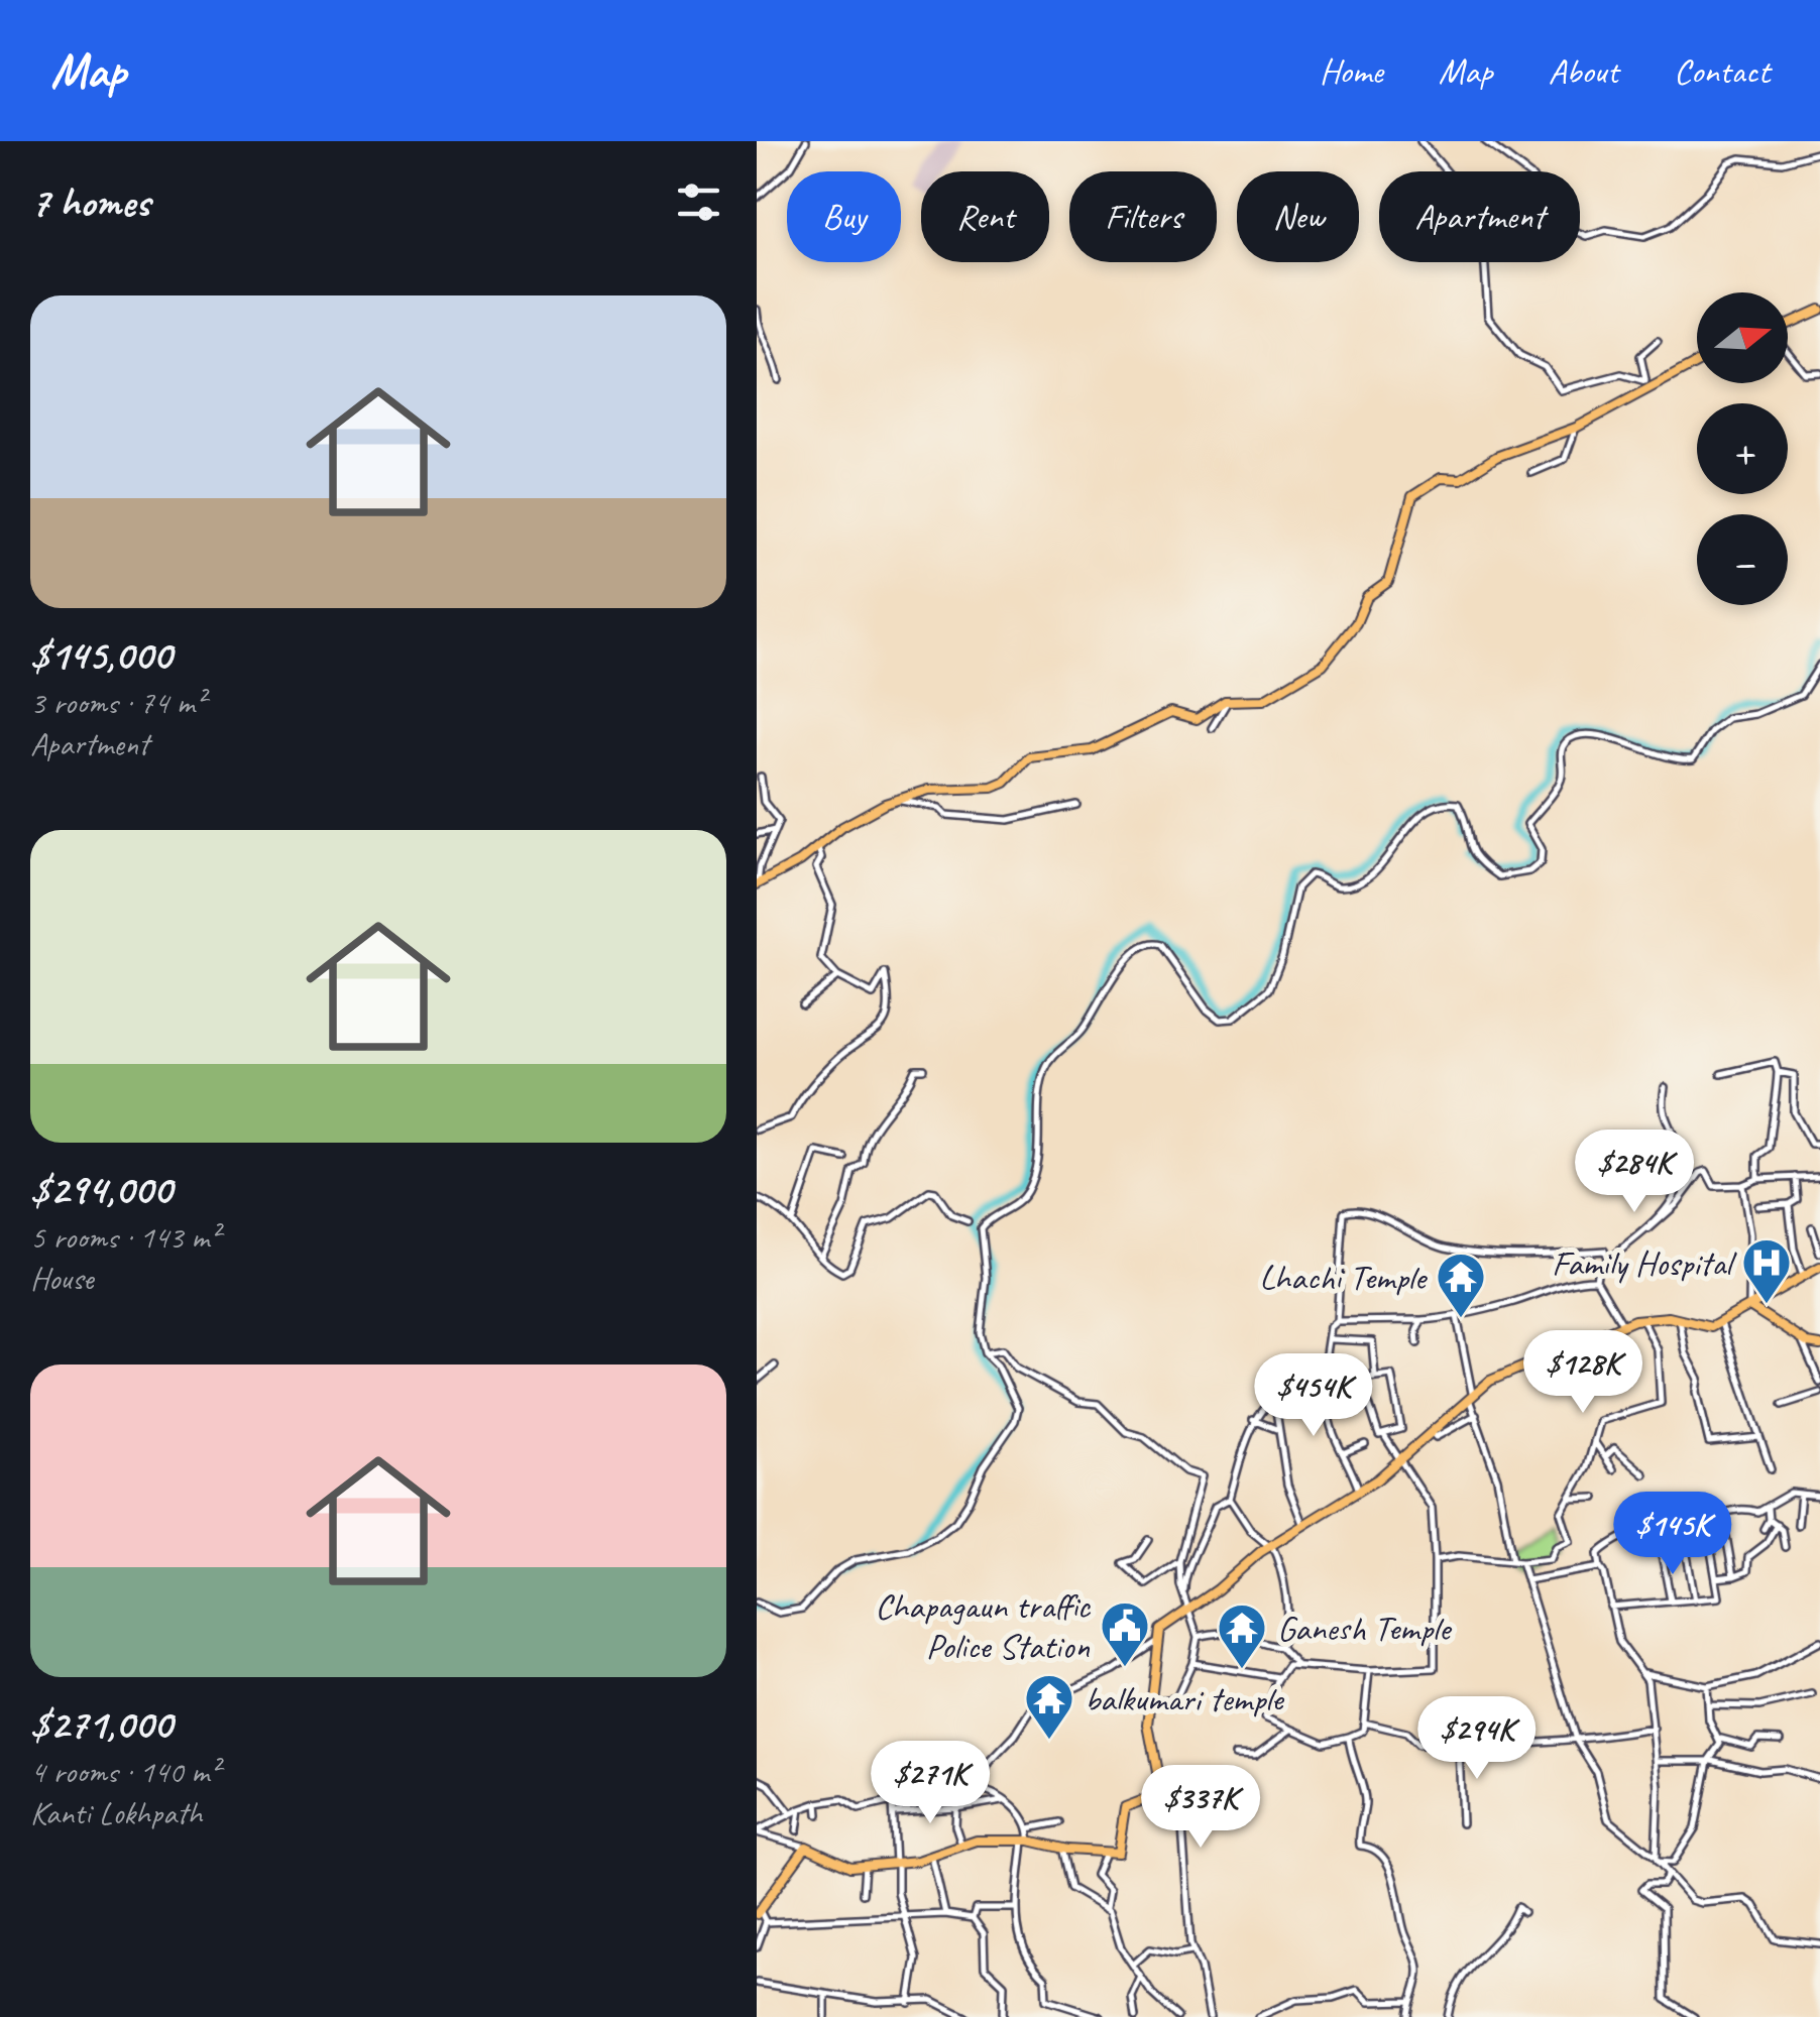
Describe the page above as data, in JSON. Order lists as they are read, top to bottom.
{
  "places": {
    "hospital": ["Family Hospital"],
    "temple": ["Lhachi Temple", "Ganesh Temple", "balkumari temple"],
    "public building": ["Chapagaun traffic Police Station"]
  },
  "north": "right",
  "page": {
    "header": "Map",
    "nav": [
      "Home",
      "Map",
      "About",
      "Contact"
    ],
    "heading": "7 homes",
    "chip": [
      "Buy",
      "Rent",
      "Filters",
      "New",
      "Apartment"
    ],
    "list": [
      {
        "name": "$145,000",
        "note": "3 rooms · 74 m² · Apartment"
      },
      {
        "name": "$294,000",
        "note": "5 rooms · 143 m² · House"
      },
      {
        "name": "$271,000",
        "note": "4 rooms · 140 m² · Kanti Lokhpath"
      }
    ],
    "map_buttons": ["+", "−"],
    "price": [
      "$284K",
      "$128K",
      "$454K",
      "$145K",
      "$294K",
      "$271K",
      "$337K"
    ]
  }
}
